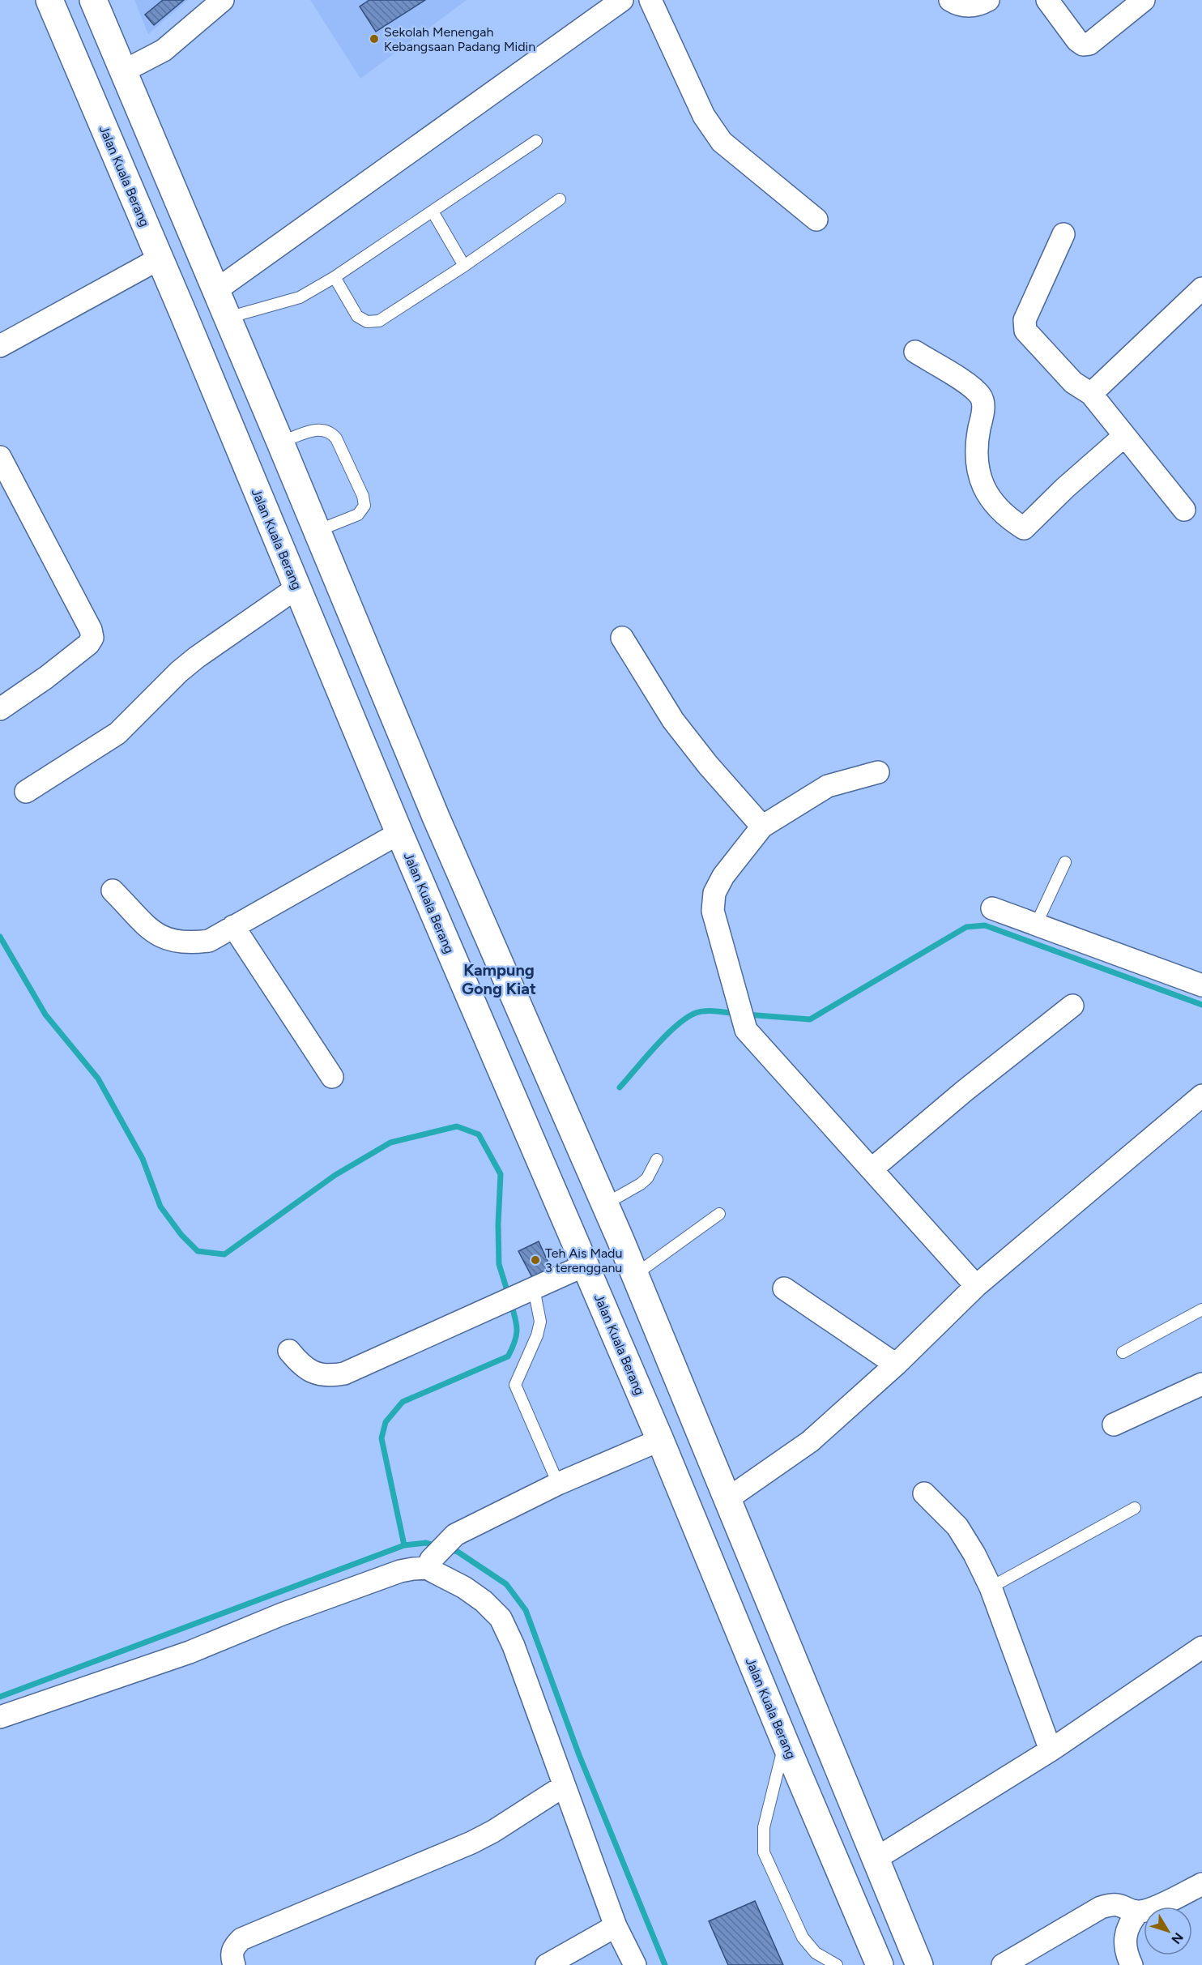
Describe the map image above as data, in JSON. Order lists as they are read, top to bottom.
{
  "streets": {
    "highway": ["Jalan Kuala Berang"]
  },
  "districts": ["Kampung Gong Kiat"],
  "places": ["Sekolah Menengah Kebangsaan Padang Midin", "Teh Ais Madu 3 terengganu"],
  "north": "bottom right"
}
